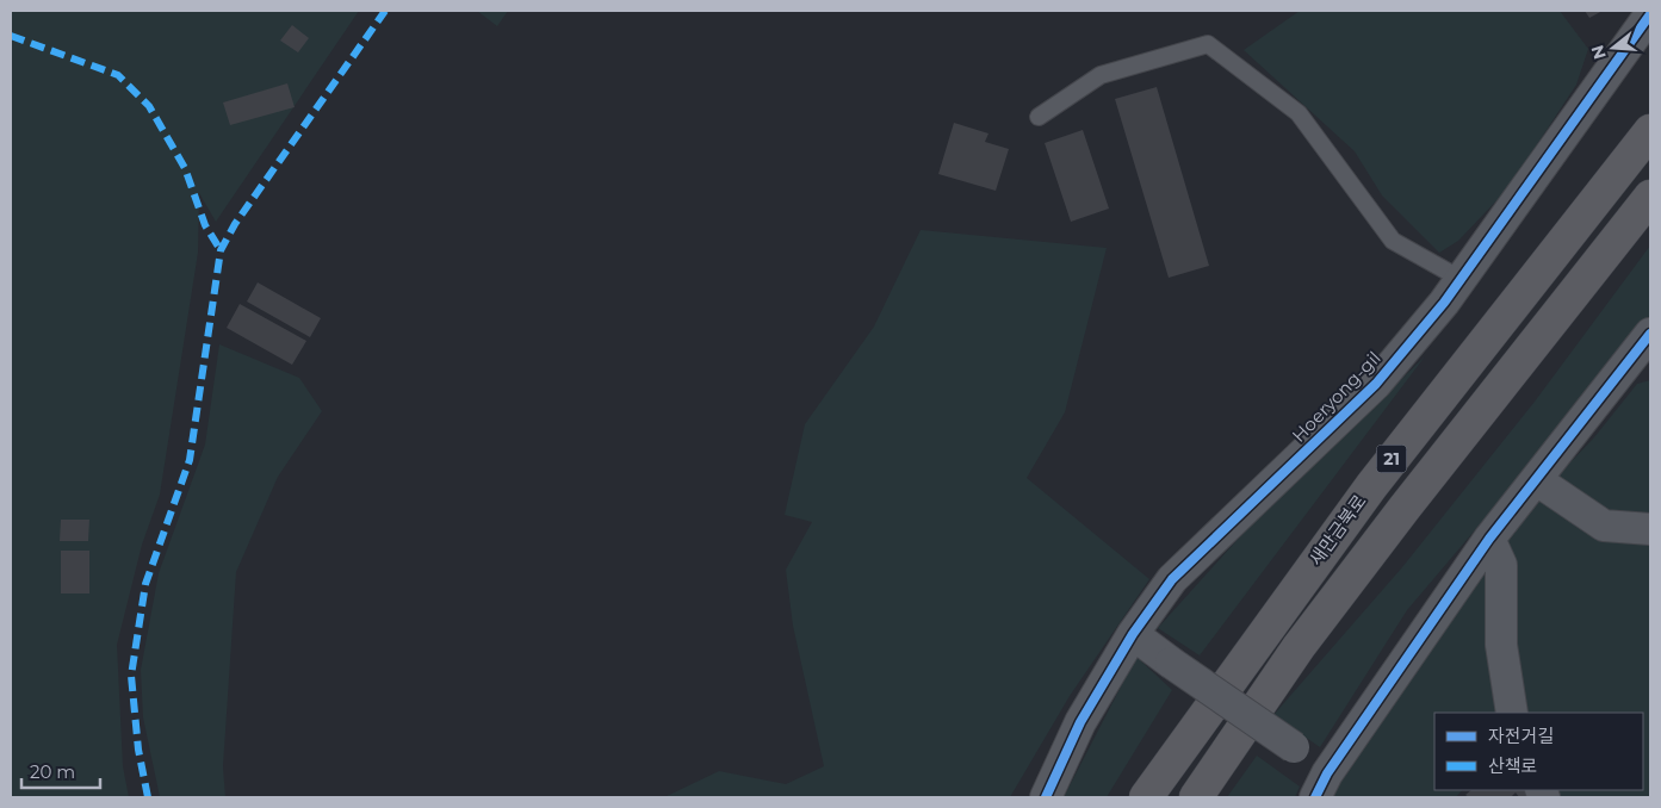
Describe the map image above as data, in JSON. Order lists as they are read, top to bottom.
{
  "streets": {
    "highway": ["21", "새만금북로"],
    "street": ["Hoeryong-gil"]
  },
  "legend": ["자전거길", "산책로"],
  "scale_bar": "20 m",
  "north": "left"
}
